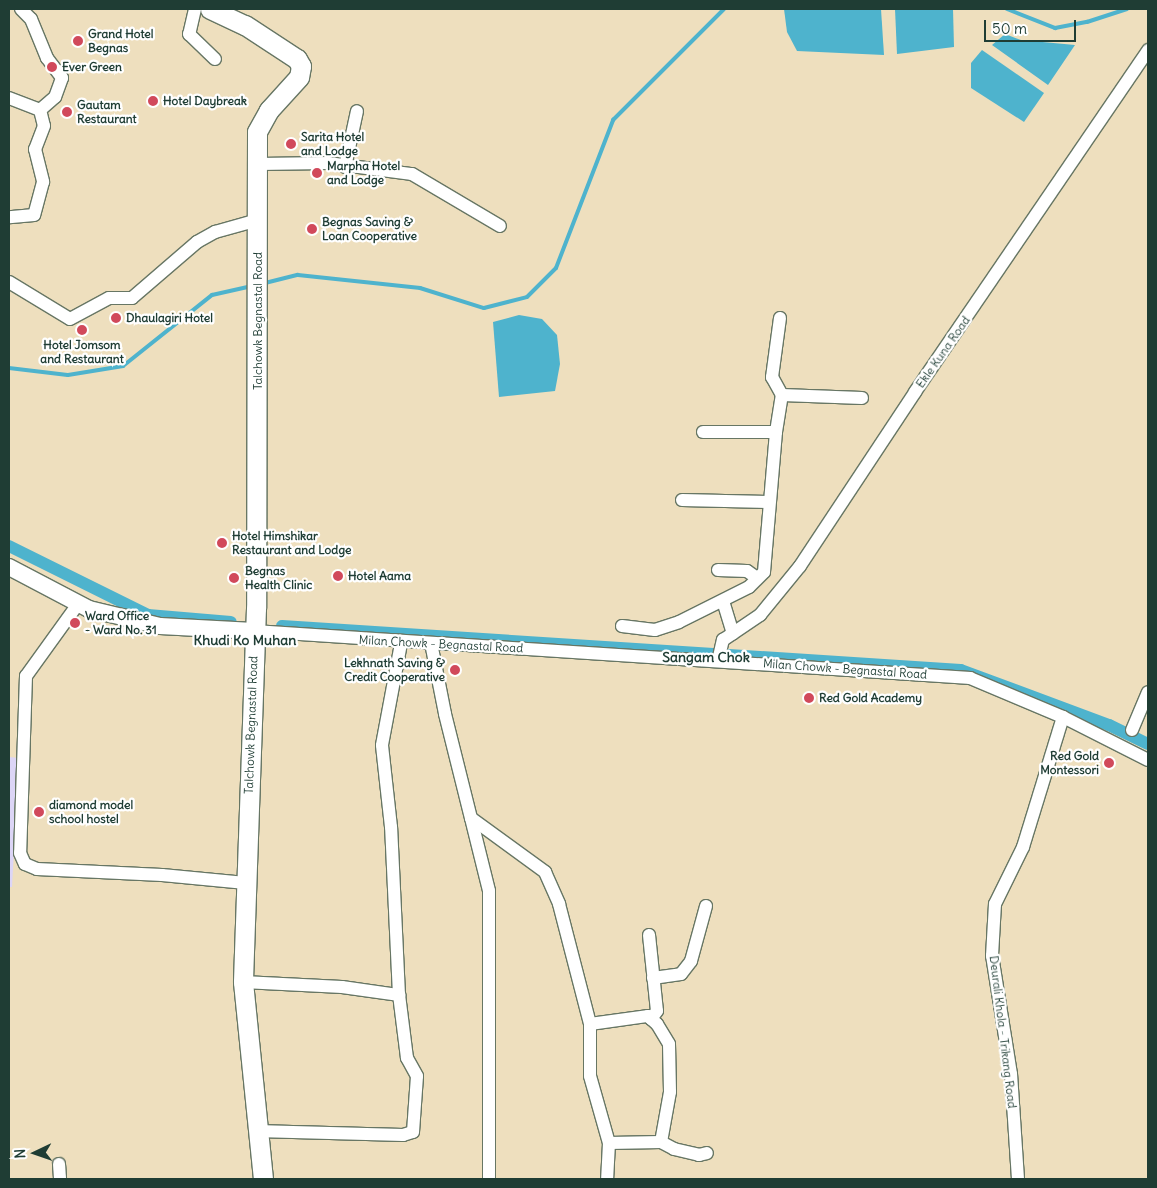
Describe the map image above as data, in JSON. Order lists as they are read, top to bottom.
{
  "streets": {
    "main road": ["Talchowk Begnastal Road"],
    "street": ["Ekle Kuna Road", "Milan Chowk - Begnastal Road", "Deurali Khola - Trikang Road"]
  },
  "crossings": [
    ["Talchowk Begnastal Road", "Milan Chowk - Begnastal Road"],
    ["Milan Chowk - Begnastal Road", "Deurali Khola - Trikang Road"]
  ],
  "districts": ["Khudi Ko Muhan", "Sangam Chok"],
  "places": [
    "Grand Hotel Begnas",
    "Ever Green",
    "Hotel Daybreak",
    "Gautam Restaurant",
    "Sarita Hotel and Lodge",
    "Marpha Hotel and Lodge",
    "Begnas Saving & Loan Cooperative",
    "Dhaulagiri Hotel",
    "Hotel Jomsom and Restaurant",
    "Hotel Himshikar Restaurant and Lodge",
    "Hotel Aama",
    "Begnas Health Clinic",
    "Ward Office - Ward No. 31",
    "Lekhnath Saving & Credit Cooperative",
    "Red Gold Academy",
    "Red Gold Montessori",
    "diamond model school hostel"
  ],
  "scale_bar": "50 m",
  "north": "left"
}
